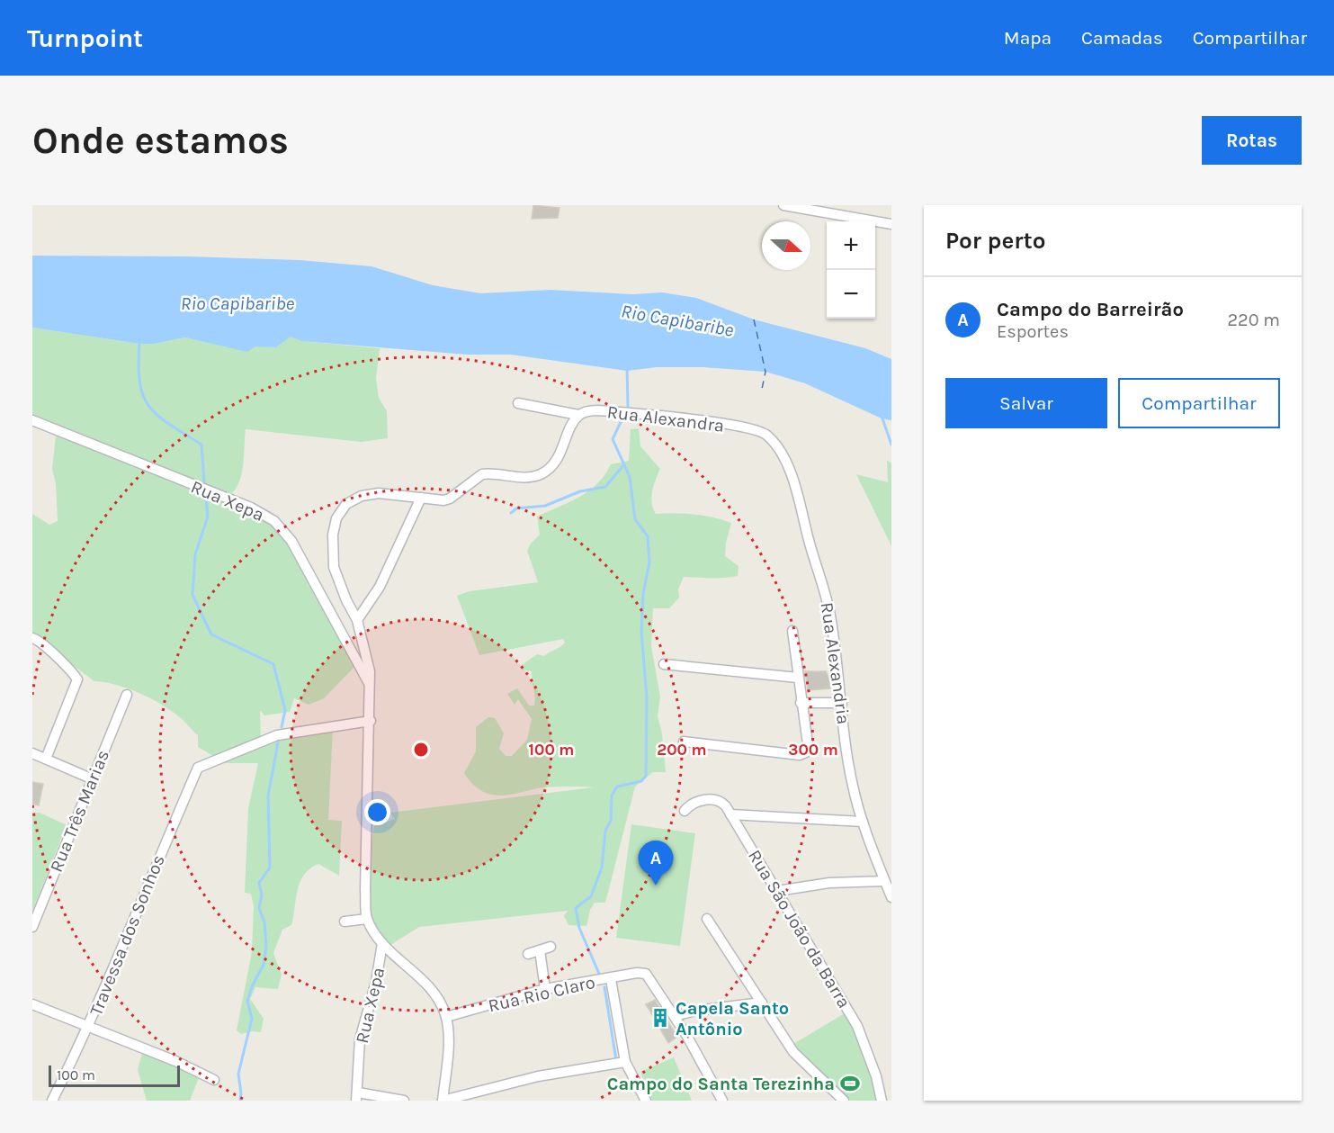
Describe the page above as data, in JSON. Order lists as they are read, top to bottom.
{
  "streets": {
    "street": [
      "Rua Alexandra",
      "Rua Xepa",
      "Rua Alexandria",
      "Rua Três Marias",
      "Rua São João da Barra",
      "Travessa dos Sonhos",
      "Rua Rio Claro"
    ]
  },
  "crossings": [
    ["Rua Alexandra", "Rua Alexandria"]
  ],
  "water": ["Rio Capibaribe"],
  "places": {
    "building": ["Capela Santo Antônio"],
    "sports": ["Campo do Santa Terezinha"]
  },
  "scale_bar": "100 m",
  "north": "right",
  "page": {
    "header": "Turnpoint",
    "nav": ["Mapa", "Camadas", "Compartilhar"],
    "buttons": [
      "Rotas",
      ["Salvar", "Compartilhar"]
    ],
    "title": "Onde estamos",
    "heading": "Por perto",
    "map_buttons": ["+", "−"],
    "list": [
      {
        "mark": "A",
        "name": "Campo do Barreirão",
        "note": "Esportes",
        "value": "220 m"
      }
    ],
    "pins": "A",
    "scale": "100 m"
  },
  "rings": ["100 m", "200 m", "300 m"]
}
